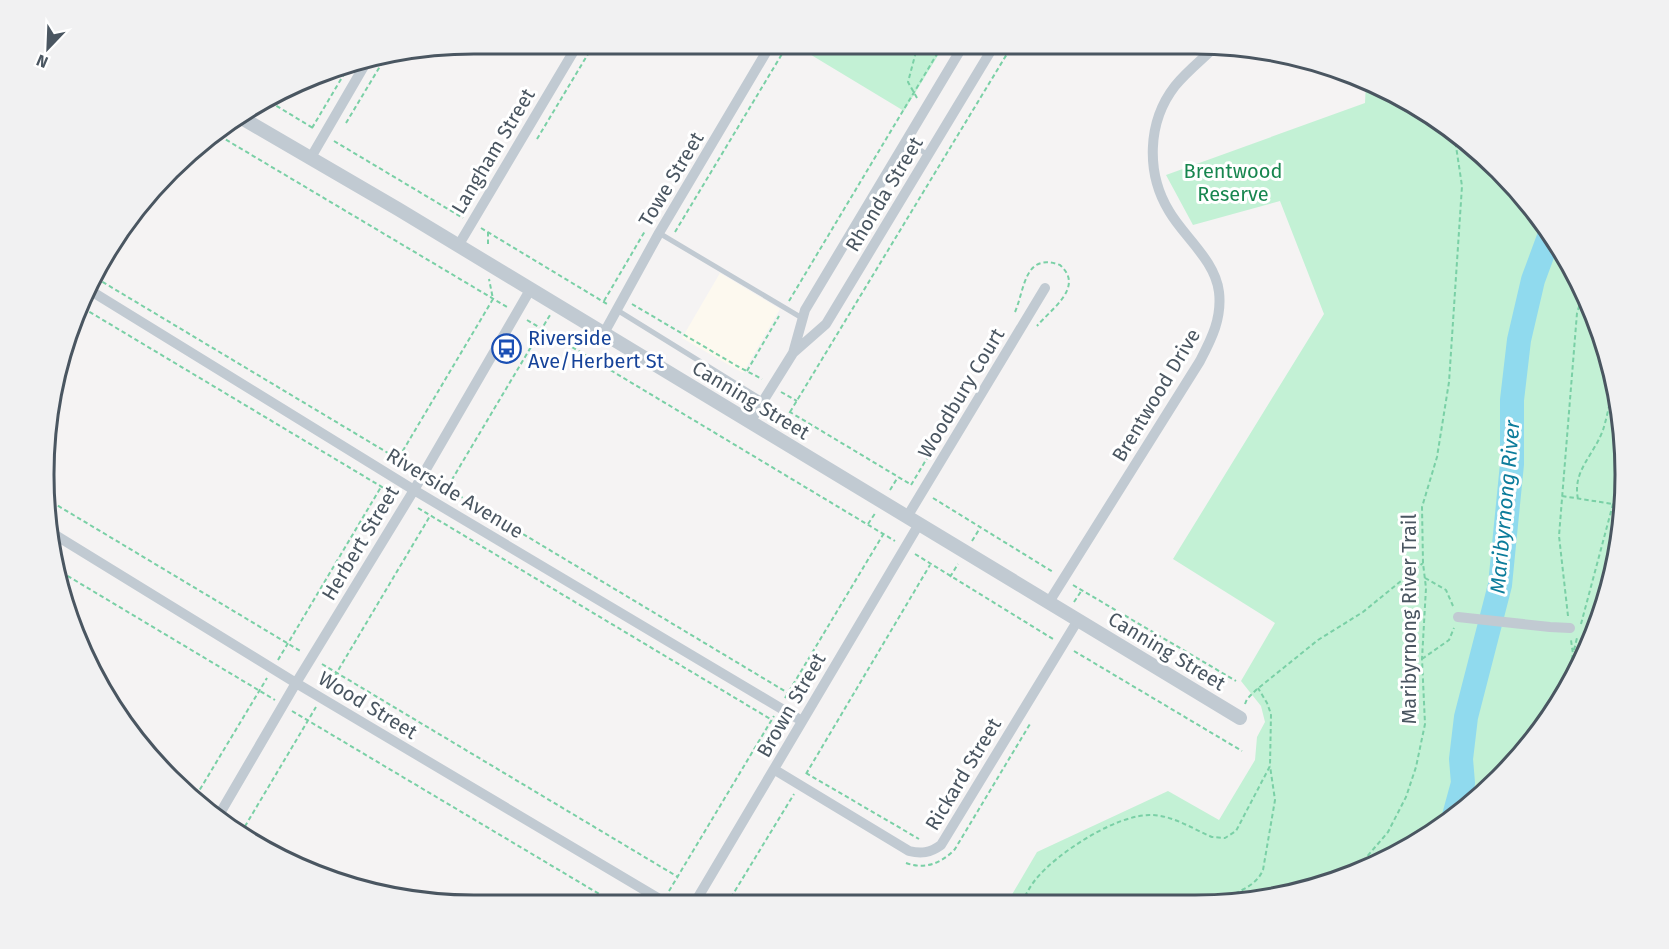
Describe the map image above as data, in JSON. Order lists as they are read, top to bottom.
{
  "streets": {
    "street": [
      "Langham Street",
      "Towe Street",
      "Rhonda Street",
      "Woodbury Court",
      "Brentwood Drive",
      "Canning Street",
      "Riverside Avenue",
      "Herbert Street",
      "Wood Street",
      "Brown Street",
      "Rickard Street"
    ],
    "path": ["Maribyrnong River Trail"]
  },
  "crossings": [
    ["Langham Street", "Canning Street"],
    ["Towe Street", "Canning Street"],
    ["Rhonda Street", "Canning Street"],
    ["Woodbury Court", "Canning Street"],
    ["Woodbury Court", "Brown Street"],
    ["Brentwood Drive", "Canning Street"],
    ["Canning Street", "Herbert Street"],
    ["Canning Street", "Brown Street"],
    ["Canning Street", "Rickard Street"],
    ["Riverside Avenue", "Herbert Street"],
    ["Riverside Avenue", "Brown Street"],
    ["Herbert Street", "Wood Street"],
    ["Brown Street", "Rickard Street"]
  ],
  "water": ["Maribyrnong River"],
  "parks": ["Brentwood Reserve"],
  "places": {
    "bus stop": ["Riverside Ave/Herbert St"]
  },
  "north": "bottom left"
}
